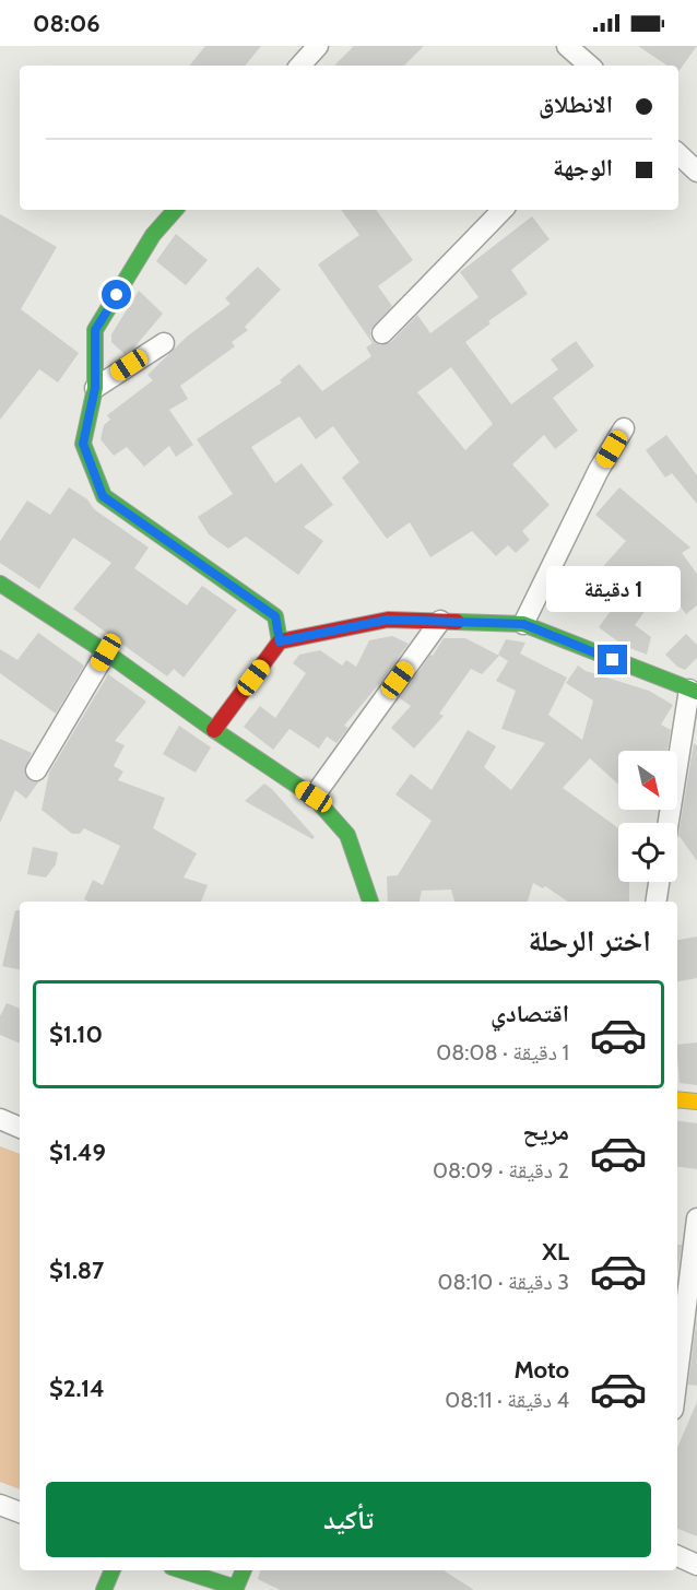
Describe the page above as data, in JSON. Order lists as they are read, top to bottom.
{
  "north": "bottom right",
  "page": {
    "status": "08:06",
    "banner": ["الانطلاق", "الوجهة"],
    "bubble": "1 دقيقة",
    "heading": "اختر الرحلة",
    "list": [
      {
        "name": "اقتصادي",
        "note": "1 دقيقة · 08:08",
        "value": "$1.10"
      },
      {
        "name": "مريح",
        "note": "2 دقيقة · 08:09",
        "value": "$1.49"
      },
      {
        "name": "XL",
        "note": "3 دقيقة · 08:10",
        "value": "$1.87"
      },
      {
        "name": "Moto",
        "note": "4 دقيقة · 08:11",
        "value": "$2.14"
      }
    ],
    "buttons": "تأكيد"
  }
}
